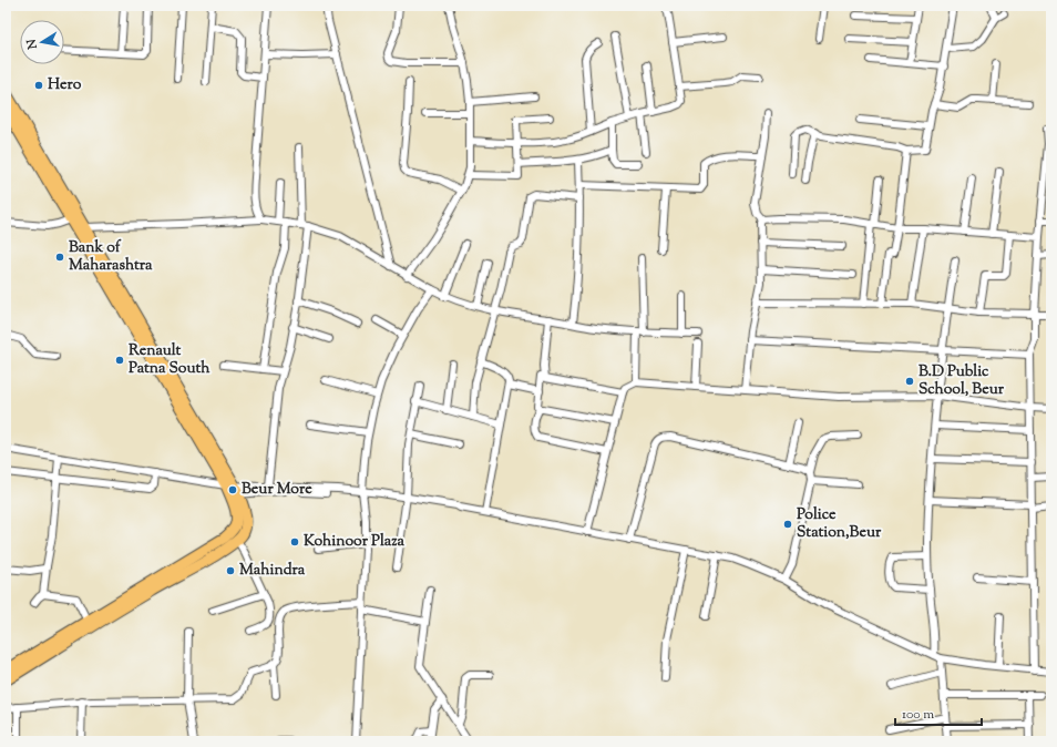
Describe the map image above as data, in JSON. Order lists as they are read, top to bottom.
{
  "places": [
    "Hero",
    "Bank of Maharashtra",
    "Renault Patna South",
    "B.D Public School, Beur",
    "Beur More",
    "Police Station,Beur",
    "Kohinoor Plaza",
    "Mahindra"
  ],
  "scale_bar": "100 m",
  "north": "left"
}
